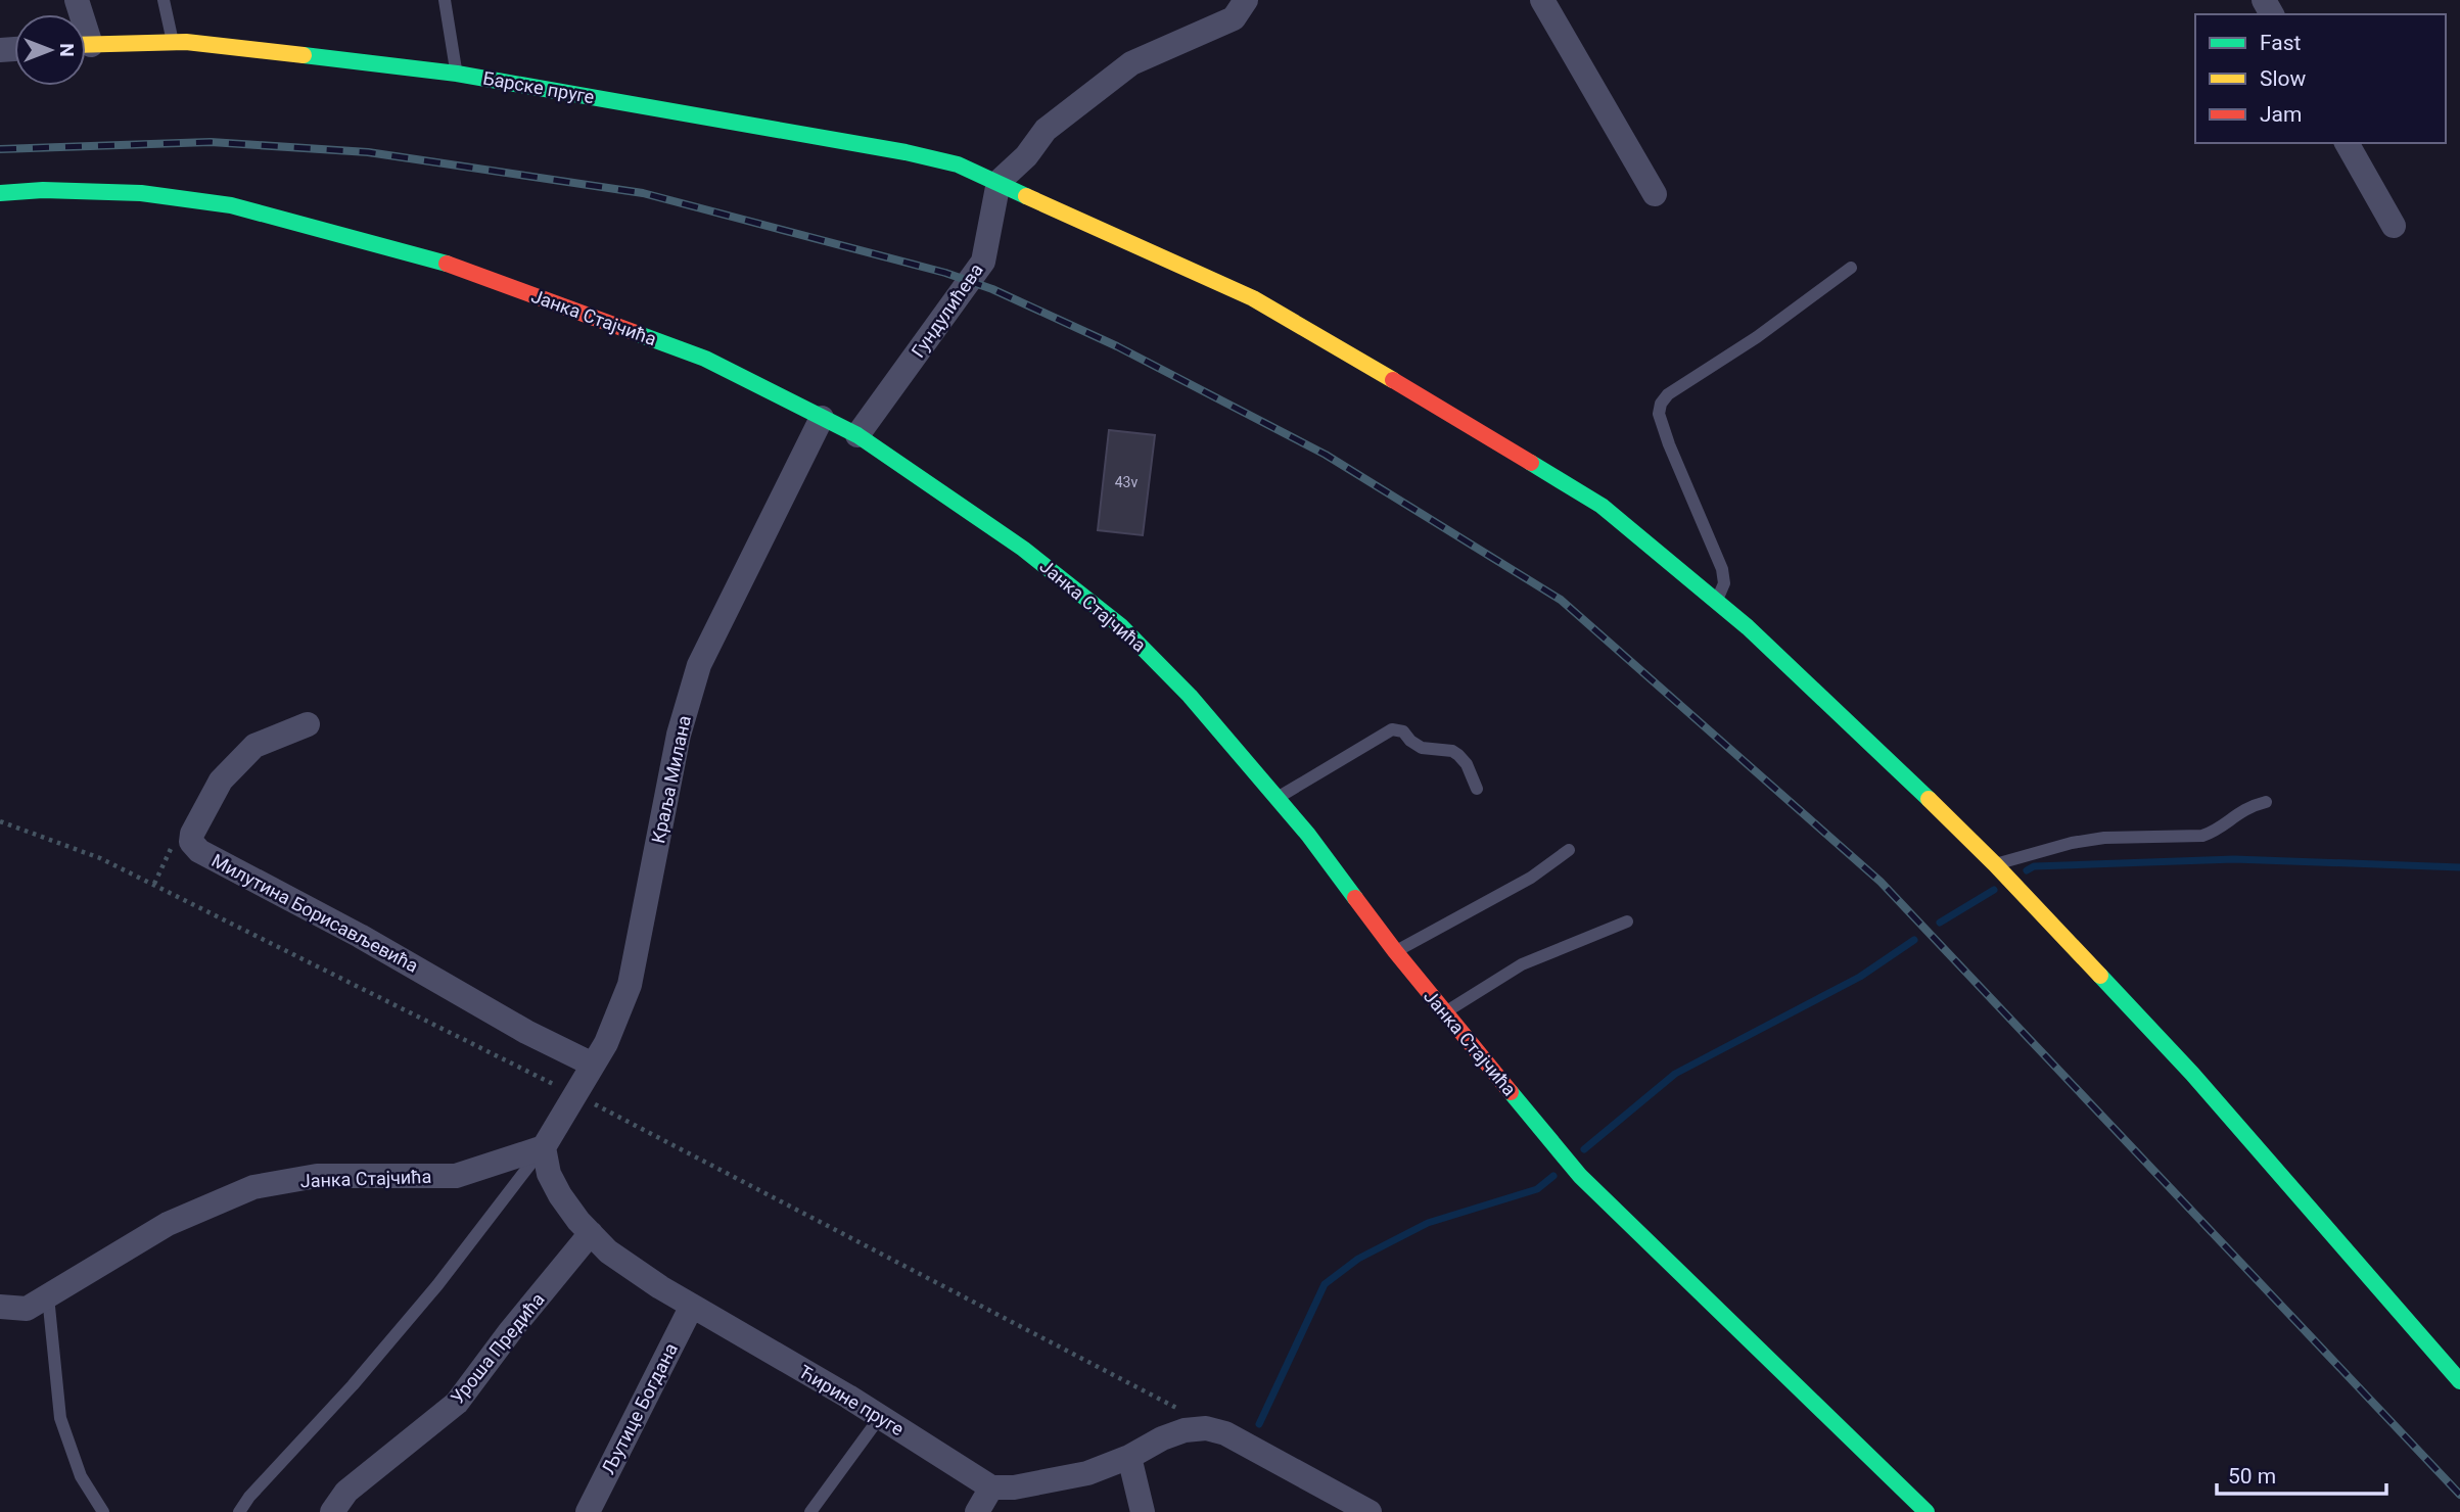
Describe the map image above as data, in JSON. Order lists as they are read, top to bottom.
{
  "streets": {
    "street": [
      "Барске пруге",
      "Гундулићева",
      "Јанка Стајчића",
      "Краља Милана",
      "Милутина Борисављевића",
      "Уроша Предића",
      "Ћирине пруге",
      "Љутице Богдана"
    ]
  },
  "crossings": [
    ["Барске пруге", "Гундулићева"],
    ["Гундулићева", "Јанка Стајчића"],
    ["Јанка Стајчића", "Краља Милана"],
    ["Јанка Стајчића", "Ћирине пруге"],
    ["Краља Милана", "Милутина Борисављевића"],
    ["Краља Милана", "Ћирине пруге"],
    ["Уроша Предића", "Ћирине пруге"],
    ["Ћирине пруге", "Љутице Богдана"]
  ],
  "house_numbers": ["43v"],
  "legend": ["Fast", "Slow", "Jam"],
  "scale_bar": "50 m",
  "north": "right"
}
